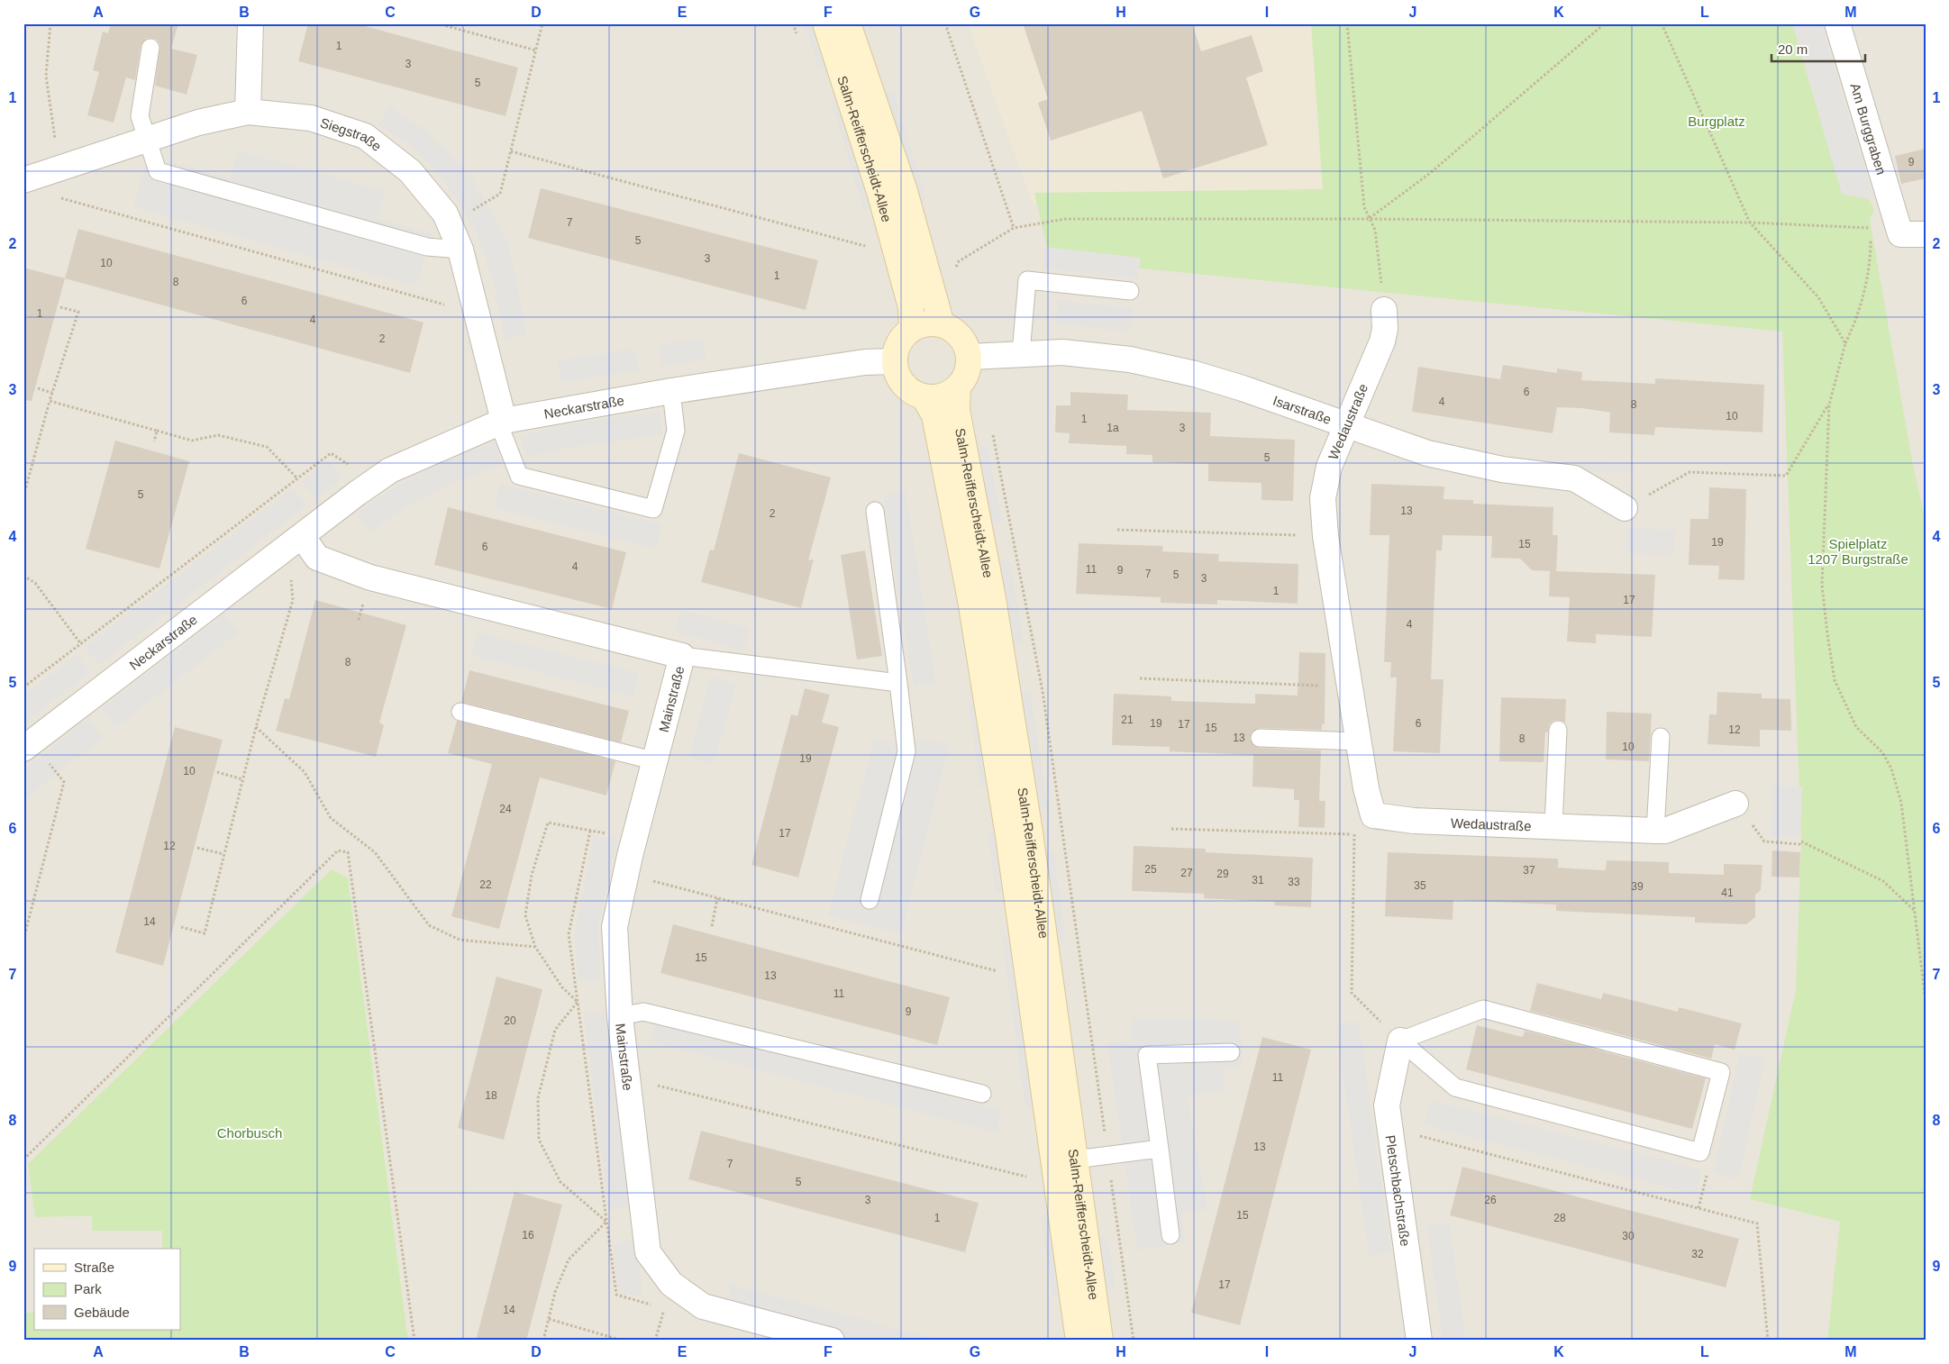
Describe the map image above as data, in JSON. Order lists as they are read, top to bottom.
{
  "streets": {
    "street": [
      "Am Burggraben",
      "Siegstraße",
      "Salm-Reifferscheidt-Allee",
      "Neckarstraße",
      "Isarstraße",
      "Wedaustraße",
      "Mainstraße",
      "Pletschbachstraße"
    ]
  },
  "crossings": [
    ["Siegstraße", "Neckarstraße"],
    ["Salm-Reifferscheidt-Allee", "Neckarstraße"],
    ["Salm-Reifferscheidt-Allee", "Isarstraße"],
    ["Neckarstraße", "Isarstraße"],
    ["Isarstraße", "Wedaustraße"]
  ],
  "parks": ["Burgplatz", "Spielplatz 1207 Burgstraße", "Chorbusch"],
  "house_numbers": [
    "1",
    "3",
    "5",
    "9",
    "7",
    "5",
    "3",
    "10",
    "1",
    "8",
    "6",
    "1",
    "4",
    "2",
    "6",
    "4",
    "8",
    "10",
    "1",
    "1a",
    "3",
    "5",
    "5",
    "13",
    "2",
    "19",
    "15",
    "6",
    "4",
    "11",
    "9",
    "7",
    "5",
    "3",
    "1",
    "17",
    "4",
    "8",
    "21",
    "19",
    "6",
    "17",
    "15",
    "12",
    "13",
    "8",
    "10",
    "19",
    "10",
    "24",
    "17",
    "12",
    "25",
    "37",
    "27",
    "29",
    "31",
    "33",
    "22",
    "35",
    "39",
    "41",
    "14",
    "15",
    "13",
    "11",
    "9",
    "20",
    "11",
    "18",
    "13",
    "7",
    "5",
    "3",
    "26",
    "15",
    "1",
    "28",
    "16",
    "30",
    "32",
    "17",
    "14"
  ],
  "legend": ["Straße", "Park", "Gebäude"],
  "scale_bar": "20 m",
  "grid": {
    "columns": [
      "A",
      "B",
      "C",
      "D",
      "E",
      "F",
      "G",
      "H",
      "I",
      "J",
      "K",
      "L",
      "M"
    ],
    "rows": [
      "1",
      "2",
      "3",
      "4",
      "5",
      "6",
      "7",
      "8",
      "9"
    ]
  }
}
